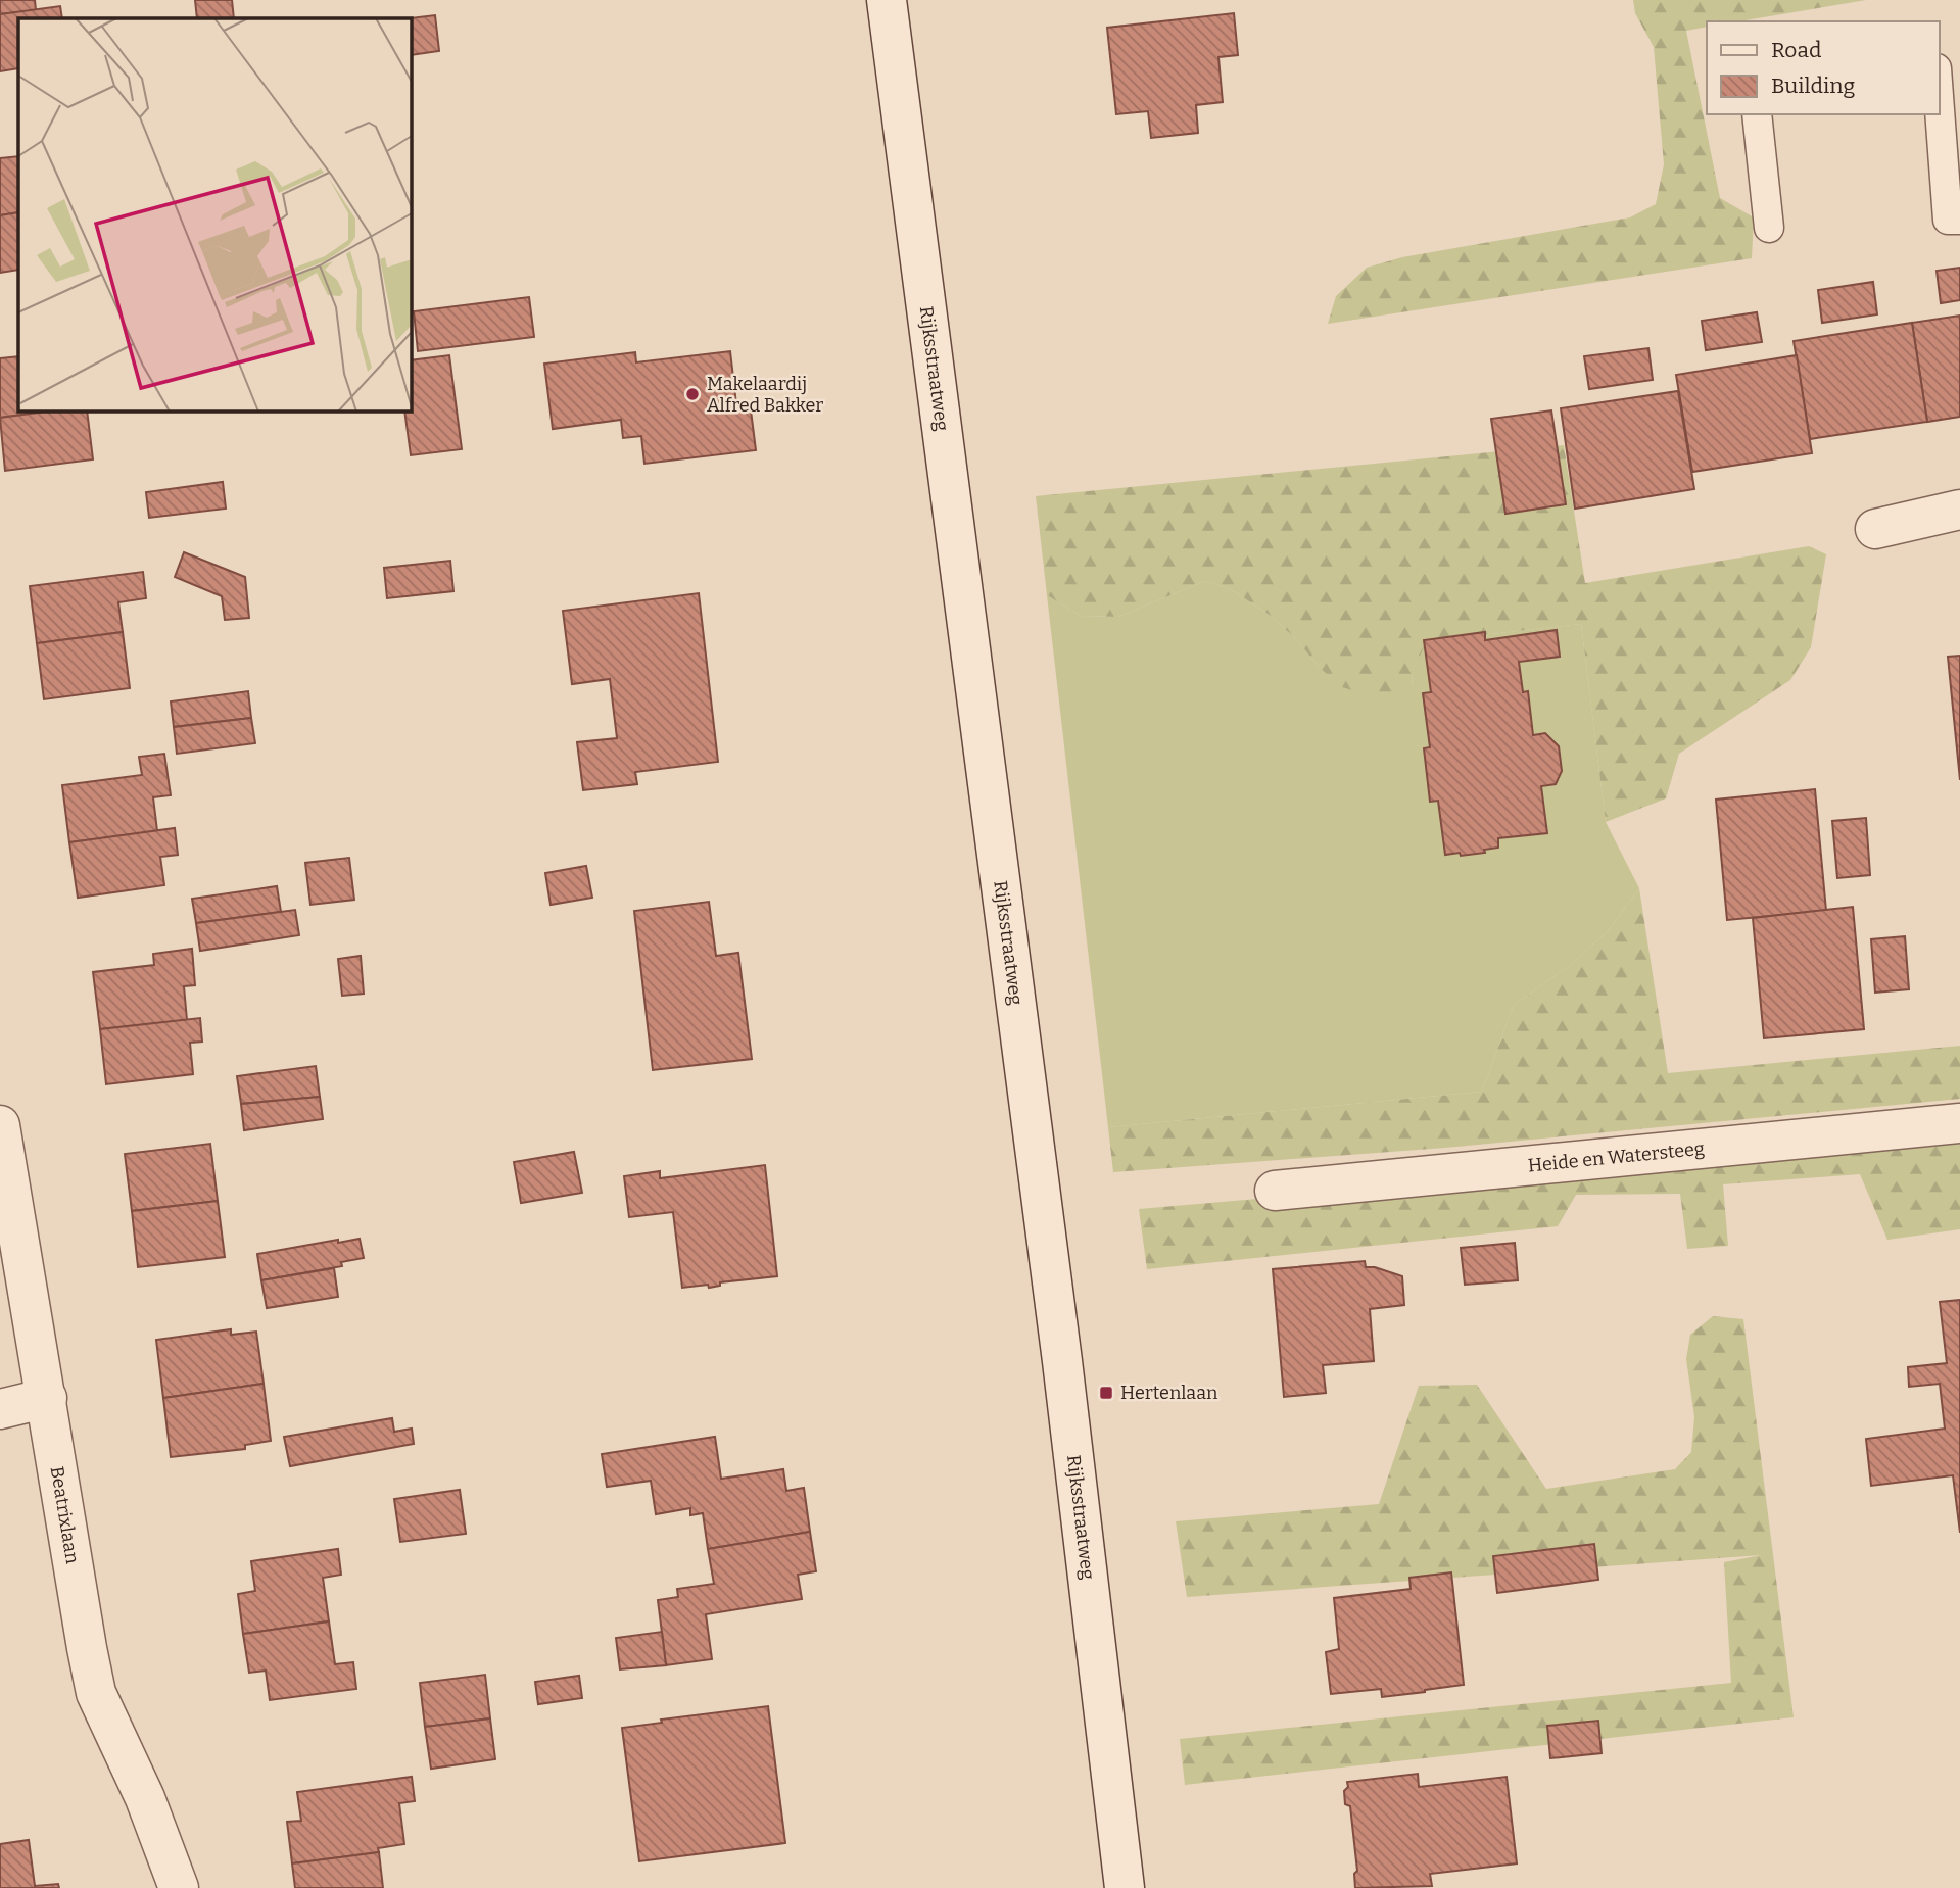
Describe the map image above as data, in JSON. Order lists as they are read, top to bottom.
{
  "streets": {
    "main road": ["Rijksstraatweg", "Heide en Watersteeg", "Beatrixlaan"]
  },
  "places": {
    "other": ["Makelaardij Alfred Bakker"],
    "transit": ["Hertenlaan"]
  },
  "legend": ["Road", "Building"]
}
